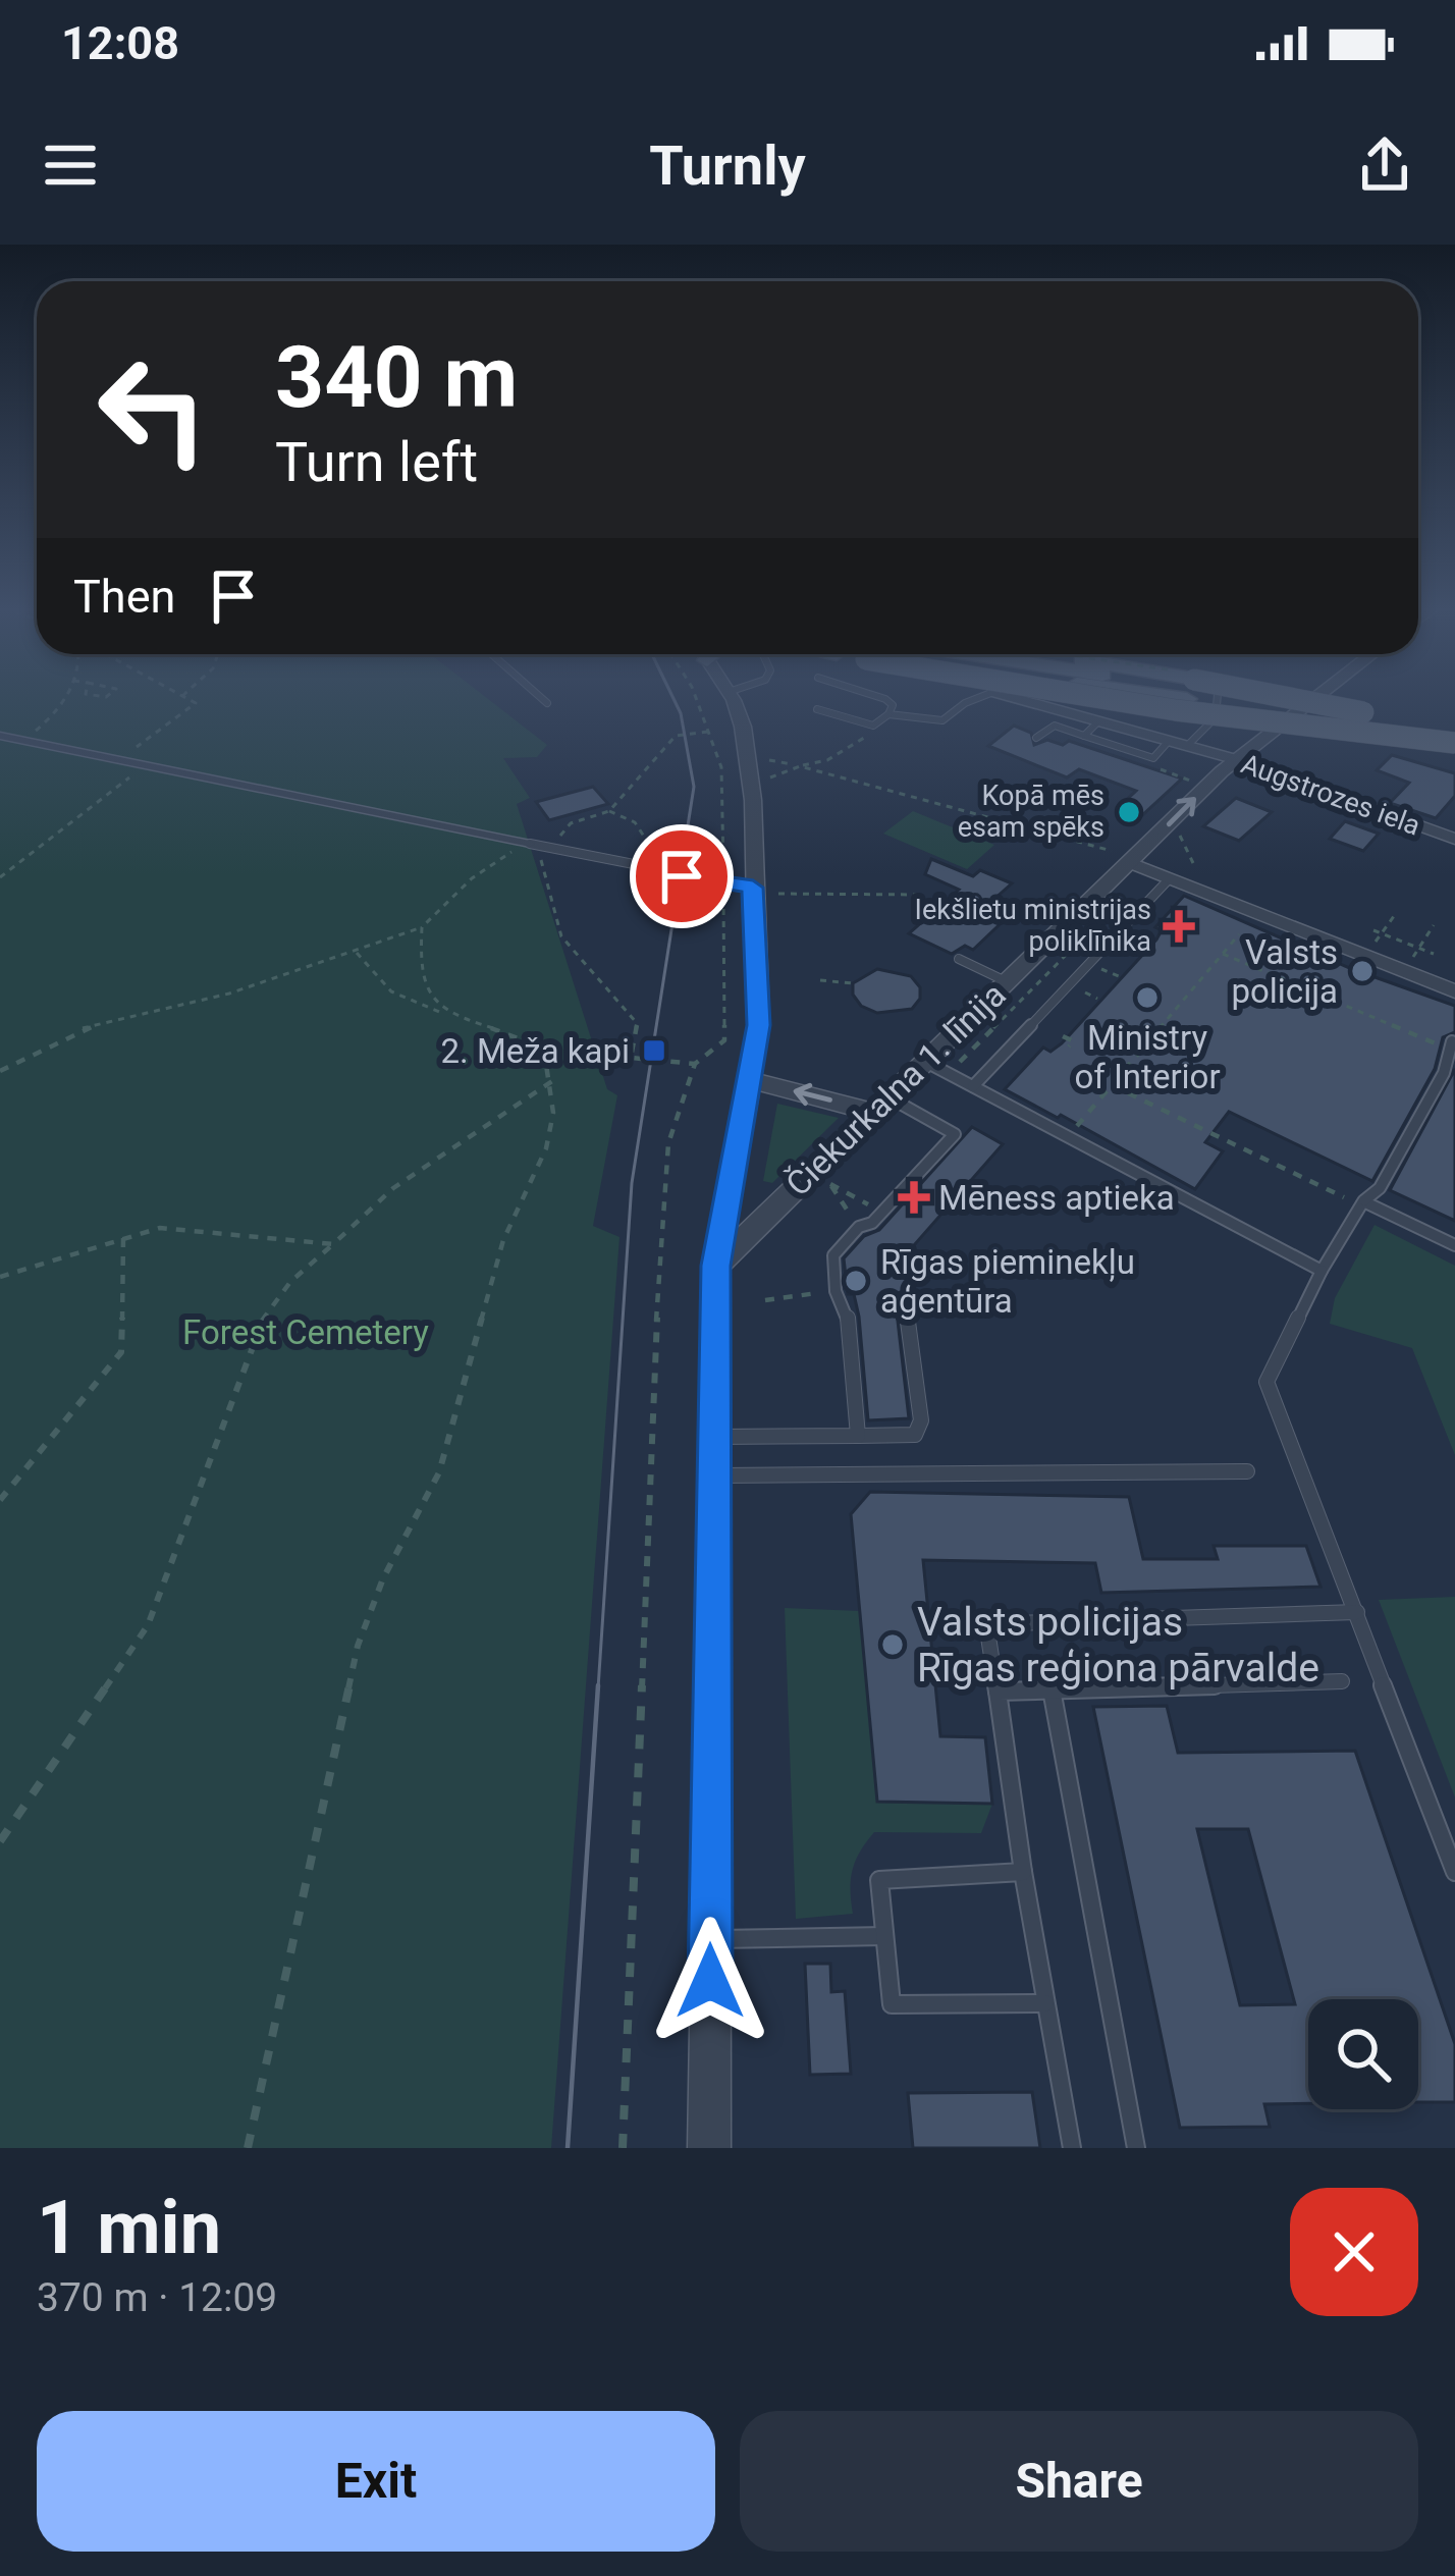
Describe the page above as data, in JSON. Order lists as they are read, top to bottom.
{
  "streets": {
    "street": ["Augstrozes iela", "Čiekurkalna 1. līnija"]
  },
  "crossings": [
    ["Augstrozes iela", "Čiekurkalna 1. līnija"]
  ],
  "parks": ["Forest Cemetery"],
  "places": {
    "other": [
      "Kopā mēs esam spēks",
      "Valsts policija",
      "Ministry of Interior",
      "Rīgas pieminekļu aģentūra",
      "Valsts policijas Rīgas reģiona pārvalde"
    ],
    "health": ["Iekšlietu ministrijas poliklīnika", "Mēness aptieka"],
    "transit": ["2. Meža kapi"]
  },
  "page": {
    "status": "12:08",
    "header": "Turnly",
    "turn": ["340 m", "Turn left"],
    "then": "Then",
    "heading": ["1 min", "370 m · 12:09"],
    "buttons": ["Exit", "Share"]
  }
}
